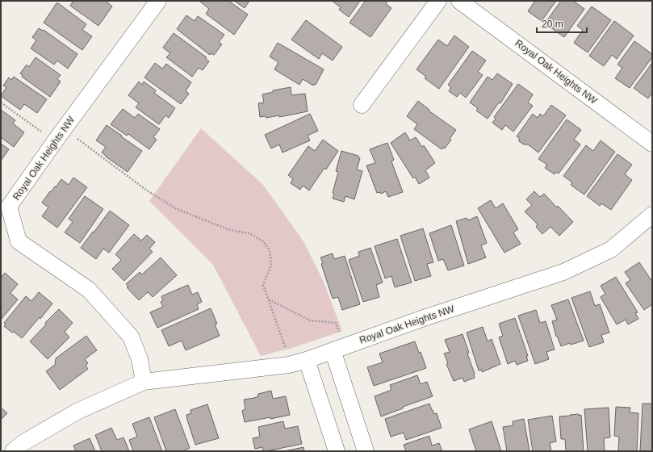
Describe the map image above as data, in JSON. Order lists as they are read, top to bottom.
{
  "streets": {
    "street": ["Royal Oak Heights NW"]
  },
  "scale_bar": "20 m"
}
